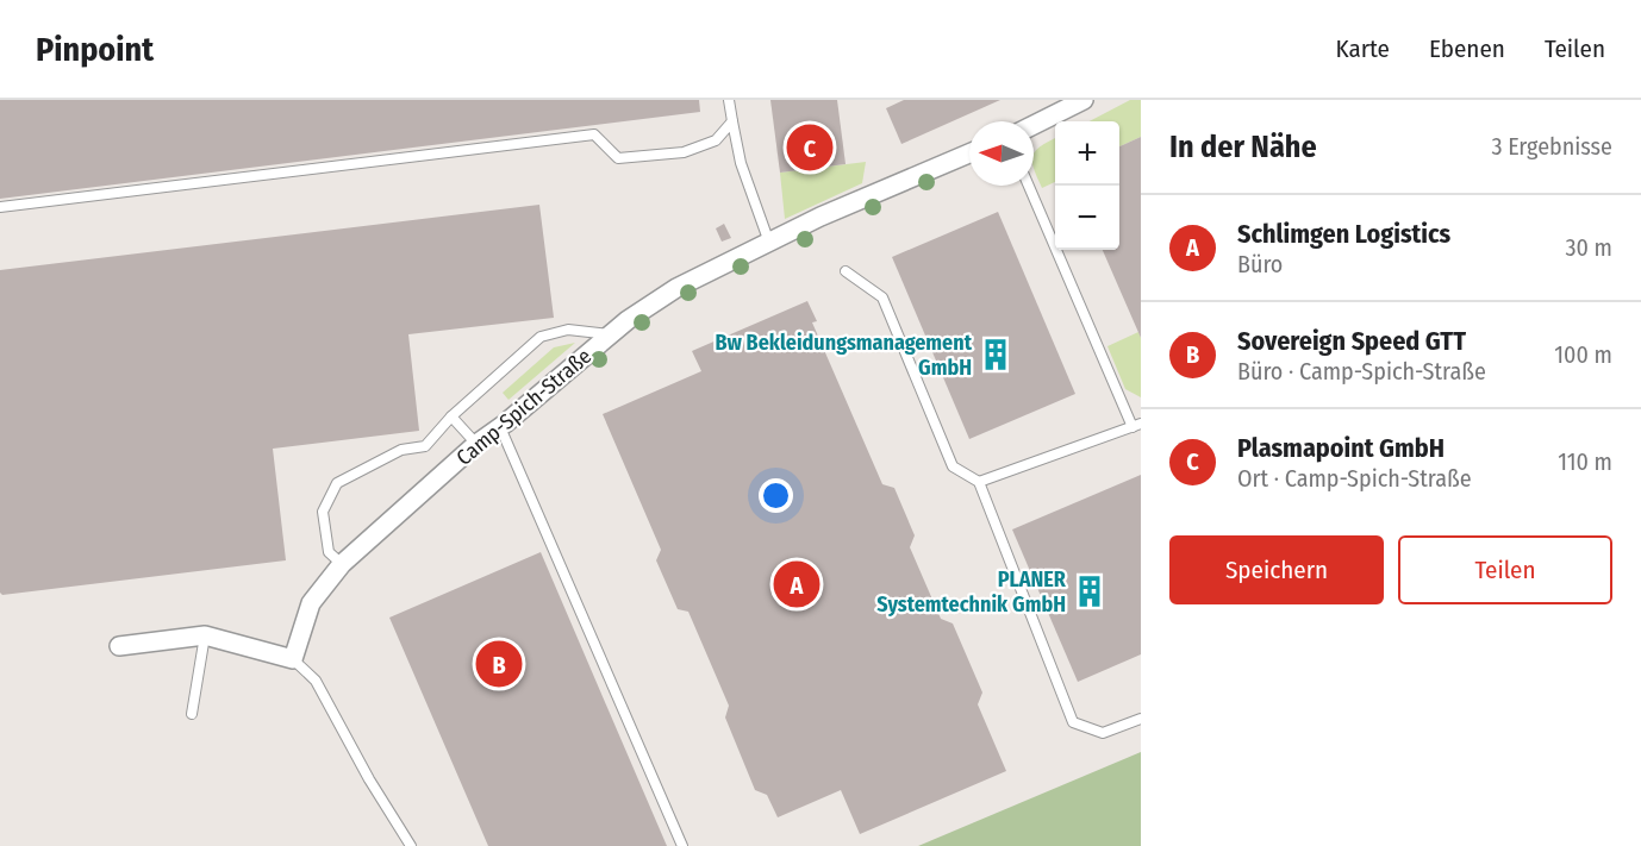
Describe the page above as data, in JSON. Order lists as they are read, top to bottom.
{
  "streets": {
    "street": ["Camp-Spich-Straße"]
  },
  "places": {
    "building": ["Bw Bekleidungsmanagement GmbH", "PLANER Systemtechnik GmbH"]
  },
  "north": "left",
  "page": {
    "header": "Pinpoint",
    "nav": ["Karte", "Ebenen", "Teilen"],
    "heading": ["In der Nähe", "3 Ergebnisse"],
    "map_buttons": ["+", "−"],
    "pins": ["C", "A", "B"],
    "list": [
      {
        "mark": "A",
        "name": "Schlimgen Logistics",
        "note": "Büro",
        "value": "30 m"
      },
      {
        "mark": "B",
        "name": "Sovereign Speed GTT",
        "note": "Büro · Camp-Spich-Straße",
        "value": "100 m"
      },
      {
        "mark": "C",
        "name": "Plasmapoint GmbH",
        "note": "Ort · Camp-Spich-Straße",
        "value": "110 m"
      }
    ],
    "buttons": ["Speichern", "Teilen"]
  }
}
